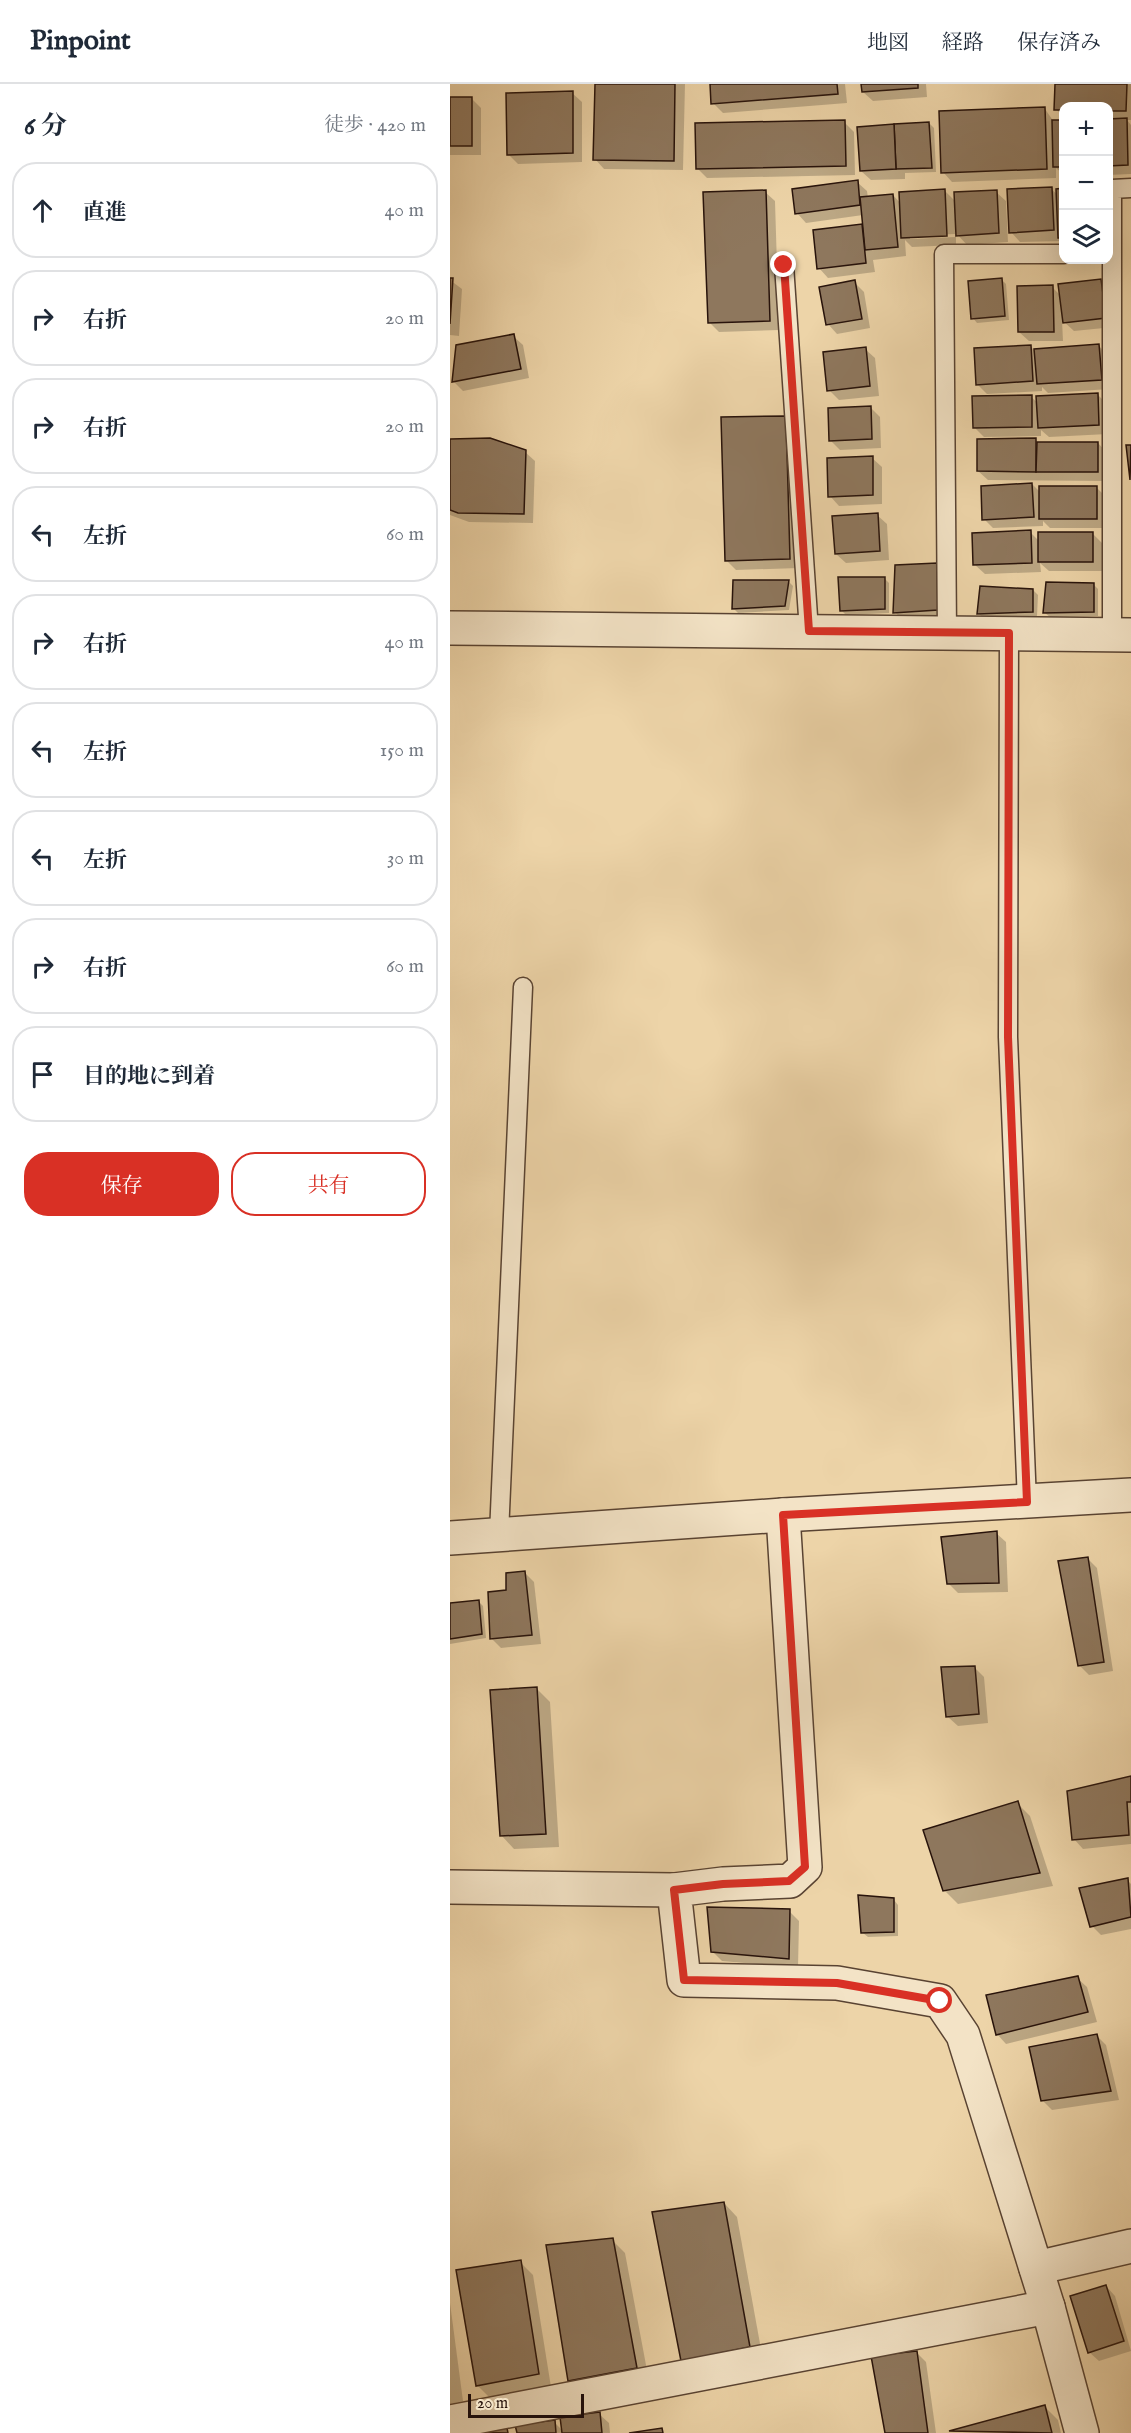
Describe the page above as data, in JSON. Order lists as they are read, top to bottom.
{
  "scale_bar": "20 m",
  "page": {
    "header": "Pinpoint",
    "nav": ["地図", "経路", "保存済み"],
    "heading": ["6 分", "徒歩 · 420 m"],
    "map_buttons": ["+", "−"],
    "list": [
      ["直進", "40 m"],
      ["右折", "20 m"],
      ["右折", "20 m"],
      ["左折", "60 m"],
      ["右折", "40 m"],
      ["左折", "150 m"],
      ["左折", "30 m"],
      ["右折", "60 m"],
      "目的地に到着"
    ],
    "buttons": ["保存", "共有"],
    "scale": "20 m"
  }
}
